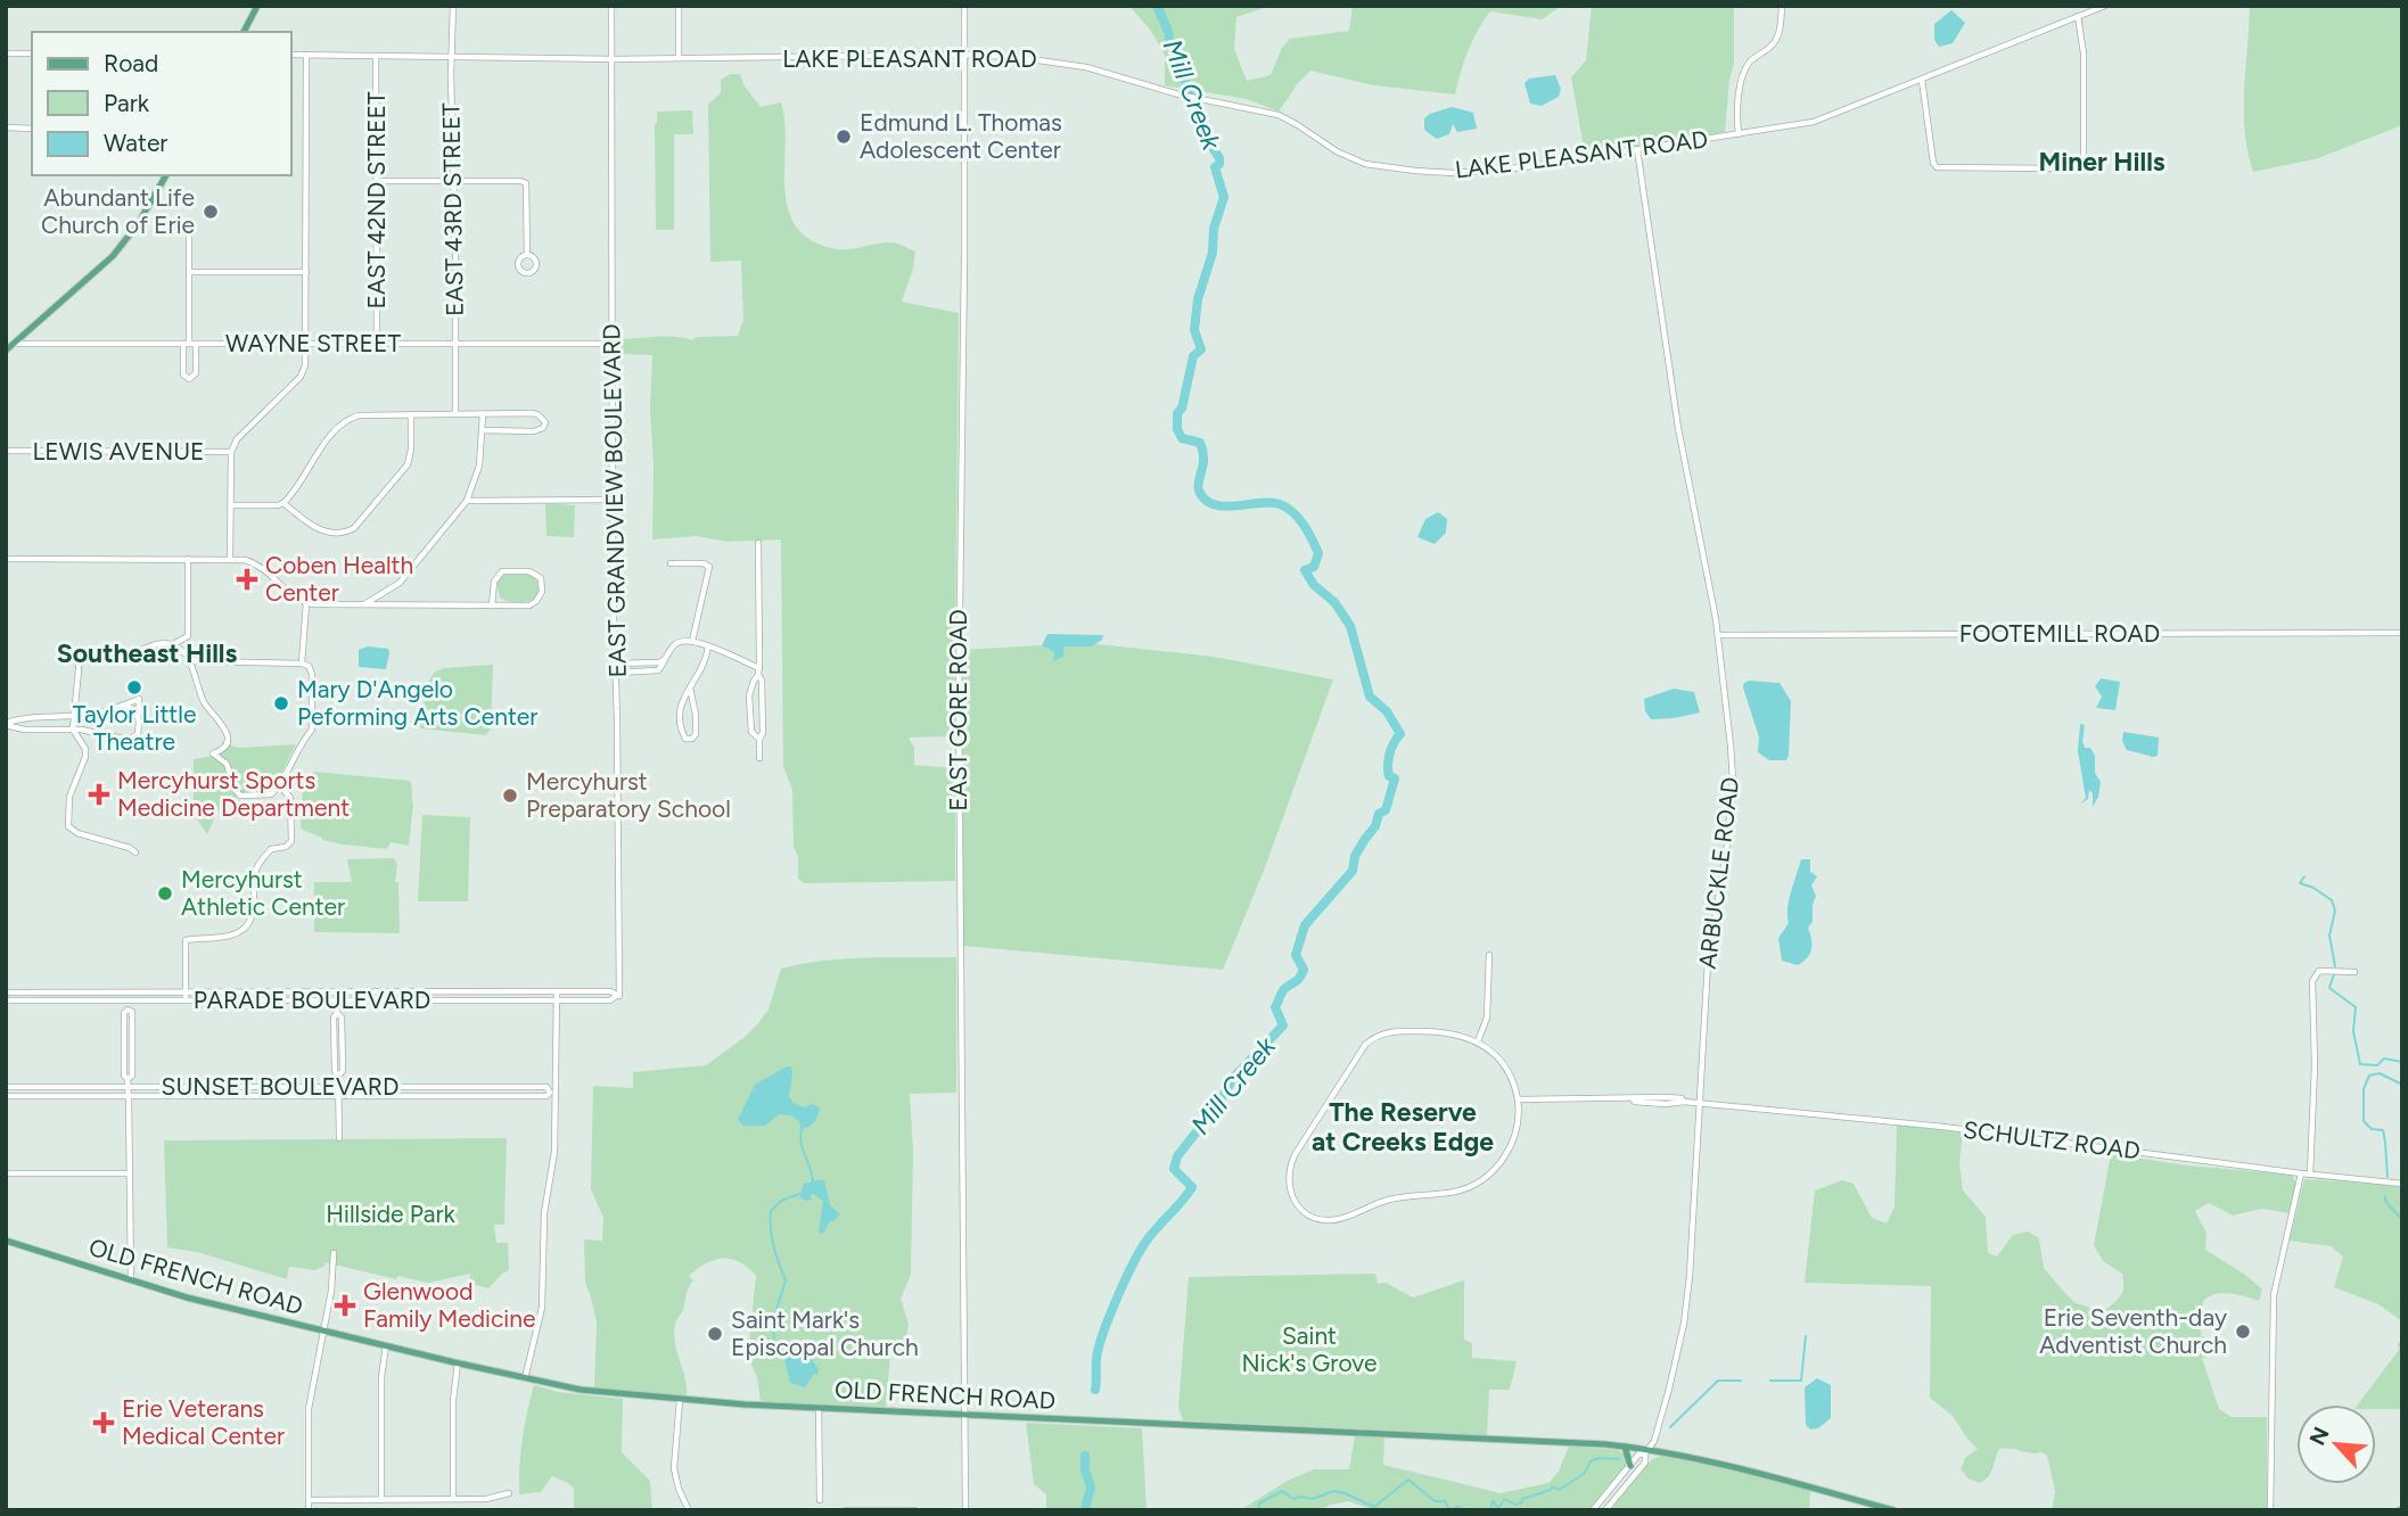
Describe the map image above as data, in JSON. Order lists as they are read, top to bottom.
{
  "streets": {
    "main road": ["OLD FRENCH ROAD"],
    "street": [
      "LAKE PLEASANT ROAD",
      "EAST 42ND STREET",
      "EAST 43RD STREET",
      "WAYNE STREET",
      "LEWIS AVENUE",
      "EAST GRANDVIEW BOULEVARD",
      "FOOTEMILL ROAD",
      "EAST GORE ROAD",
      "ARBUCKLE ROAD",
      "PARADE BOULEVARD",
      "SUNSET BOULEVARD",
      "SCHULTZ ROAD"
    ]
  },
  "crossings": [
    ["LAKE PLEASANT ROAD", "EAST 42ND STREET"],
    ["LAKE PLEASANT ROAD", "EAST 43RD STREET"],
    ["LAKE PLEASANT ROAD", "EAST GRANDVIEW BOULEVARD"],
    ["LAKE PLEASANT ROAD", "EAST GORE ROAD"],
    ["LAKE PLEASANT ROAD", "ARBUCKLE ROAD"],
    ["EAST 42ND STREET", "WAYNE STREET"],
    ["EAST 43RD STREET", "WAYNE STREET"],
    ["WAYNE STREET", "EAST GRANDVIEW BOULEVARD"],
    ["EAST GRANDVIEW BOULEVARD", "PARADE BOULEVARD"],
    ["FOOTEMILL ROAD", "ARBUCKLE ROAD"],
    ["EAST GORE ROAD", "OLD FRENCH ROAD"],
    ["ARBUCKLE ROAD", "SCHULTZ ROAD"],
    ["ARBUCKLE ROAD", "OLD FRENCH ROAD"]
  ],
  "districts": ["Miner Hills", "Southeast Hills", "The Reserve at Creeks Edge"],
  "water": ["Mill Creek"],
  "parks": ["Hillside Park", "Saint Nick's Grove"],
  "places": {
    "other": [
      "Edmund L. Thomas Adolescent Center",
      "Abundant Life Church of Erie",
      "Taylor Little Theatre",
      "Mary D'Angelo Peforming Arts Center",
      "Mercyhurst Preparatory School",
      "Mercyhurst Athletic Center",
      "Erie Seventh-day Adventist Church",
      "Saint Mark's Episcopal Church"
    ],
    "health": [
      "Coben Health Center",
      "Mercyhurst Sports Medicine Department",
      "Glenwood Family Medicine",
      "Erie Veterans Medical Center"
    ]
  },
  "legend": ["Road", "Park", "Water"],
  "north": "top left"
}
